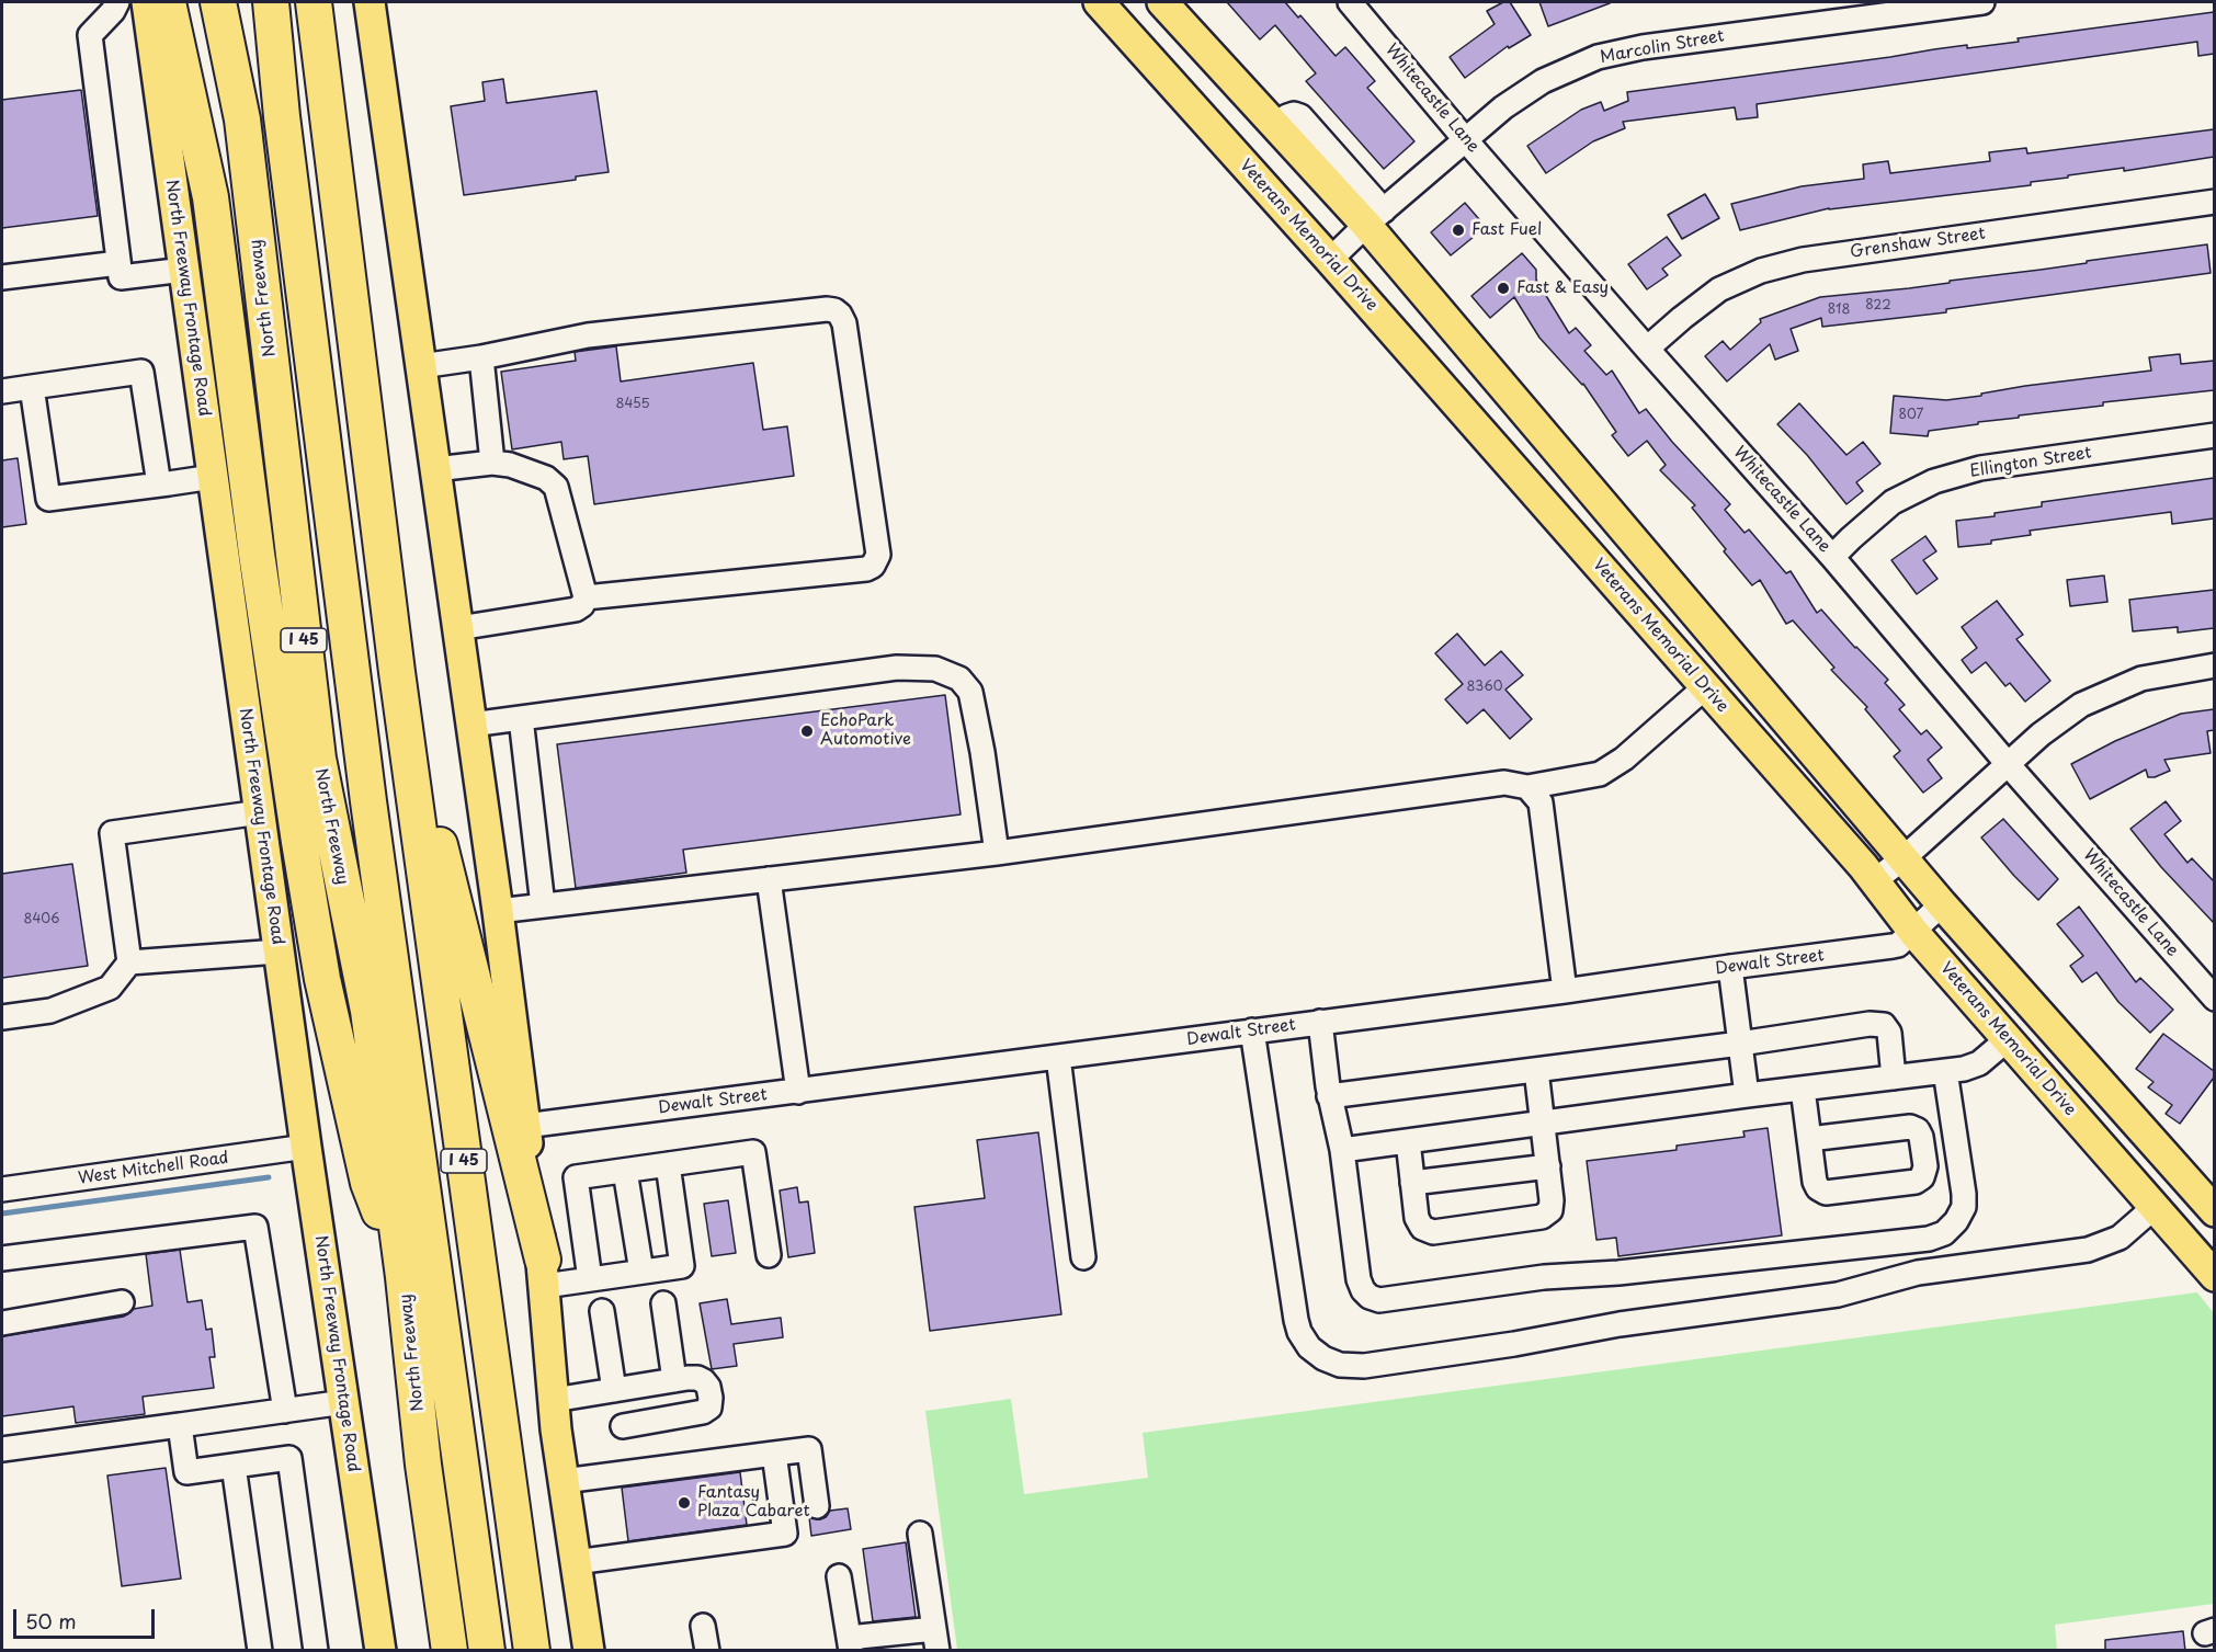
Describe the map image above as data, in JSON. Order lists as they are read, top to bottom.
{
  "streets": {
    "highway": ["North Freeway", "I 45"],
    "main road": ["Veterans Memorial Drive", "North Freeway Frontage Road"],
    "street": [
      "Marcolin Street",
      "Whitecastle Lane",
      "Grenshaw Street",
      "Ellington Street",
      "Dewalt Street",
      "West Mitchell Road"
    ]
  },
  "crossings": [
    ["Marcolin Street", "Whitecastle Lane"],
    ["Marcolin Street", "Veterans Memorial Drive"],
    ["Whitecastle Lane", "Grenshaw Street"],
    ["Whitecastle Lane", "Ellington Street"],
    ["Veterans Memorial Drive", "Dewalt Street"],
    ["North Freeway Frontage Road", "West Mitchell Road"]
  ],
  "places": [
    "Fast Fuel",
    "Fast & Easy",
    "EchoPark Automotive",
    "Fantasy Plaza Cabaret"
  ],
  "house_numbers": [
    "822",
    "818",
    "8455",
    "807",
    "8360",
    "8406"
  ],
  "scale_bar": "50 m"
}
